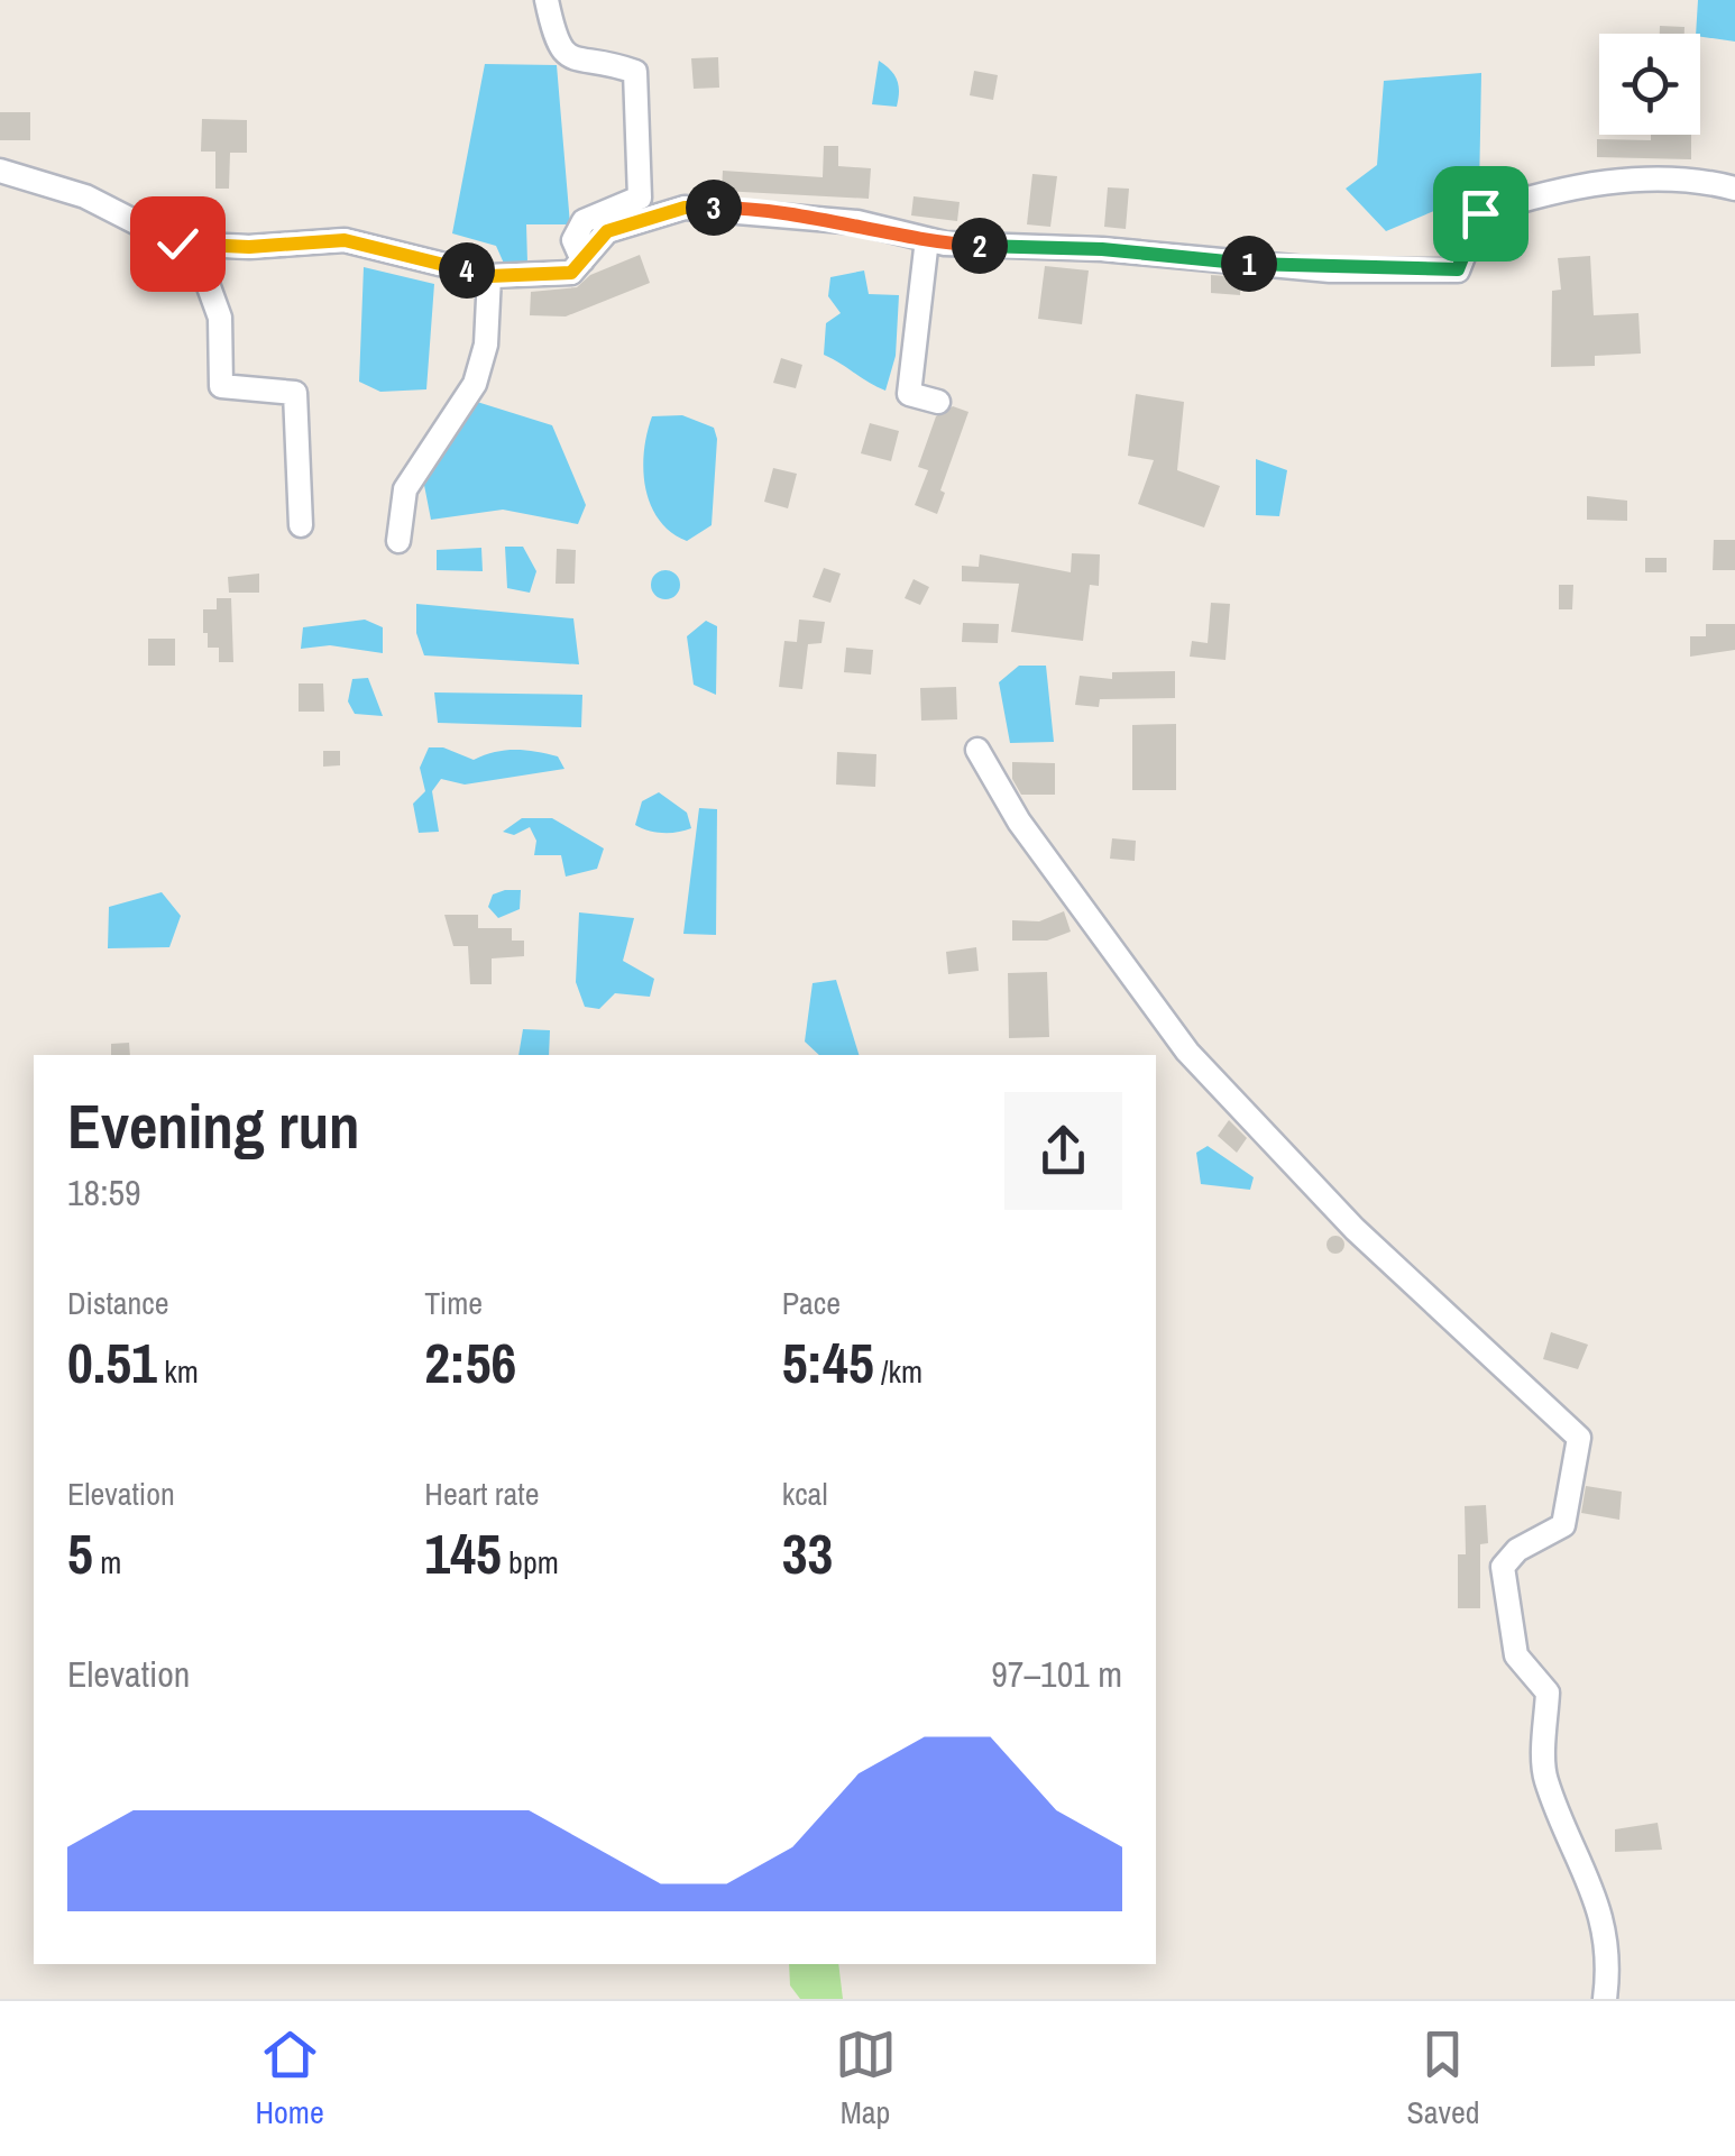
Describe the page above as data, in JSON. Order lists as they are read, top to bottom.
{
  "page": {
    "pins": [
      "3",
      "2",
      "1",
      "4"
    ],
    "heading": ["Evening run", "18:59"],
    "stats": [
      ["Distance", "0.51 km"],
      ["Time", "2:56"],
      ["Pace", "5:45 /km"],
      ["Elevation", "5 m"],
      ["Heart rate", "145 bpm"],
      ["kcal", "33"]
    ],
    "chart": ["Elevation", "97–101 m"],
    "tabs": ["Home", "Map", "Saved"]
  }
}
